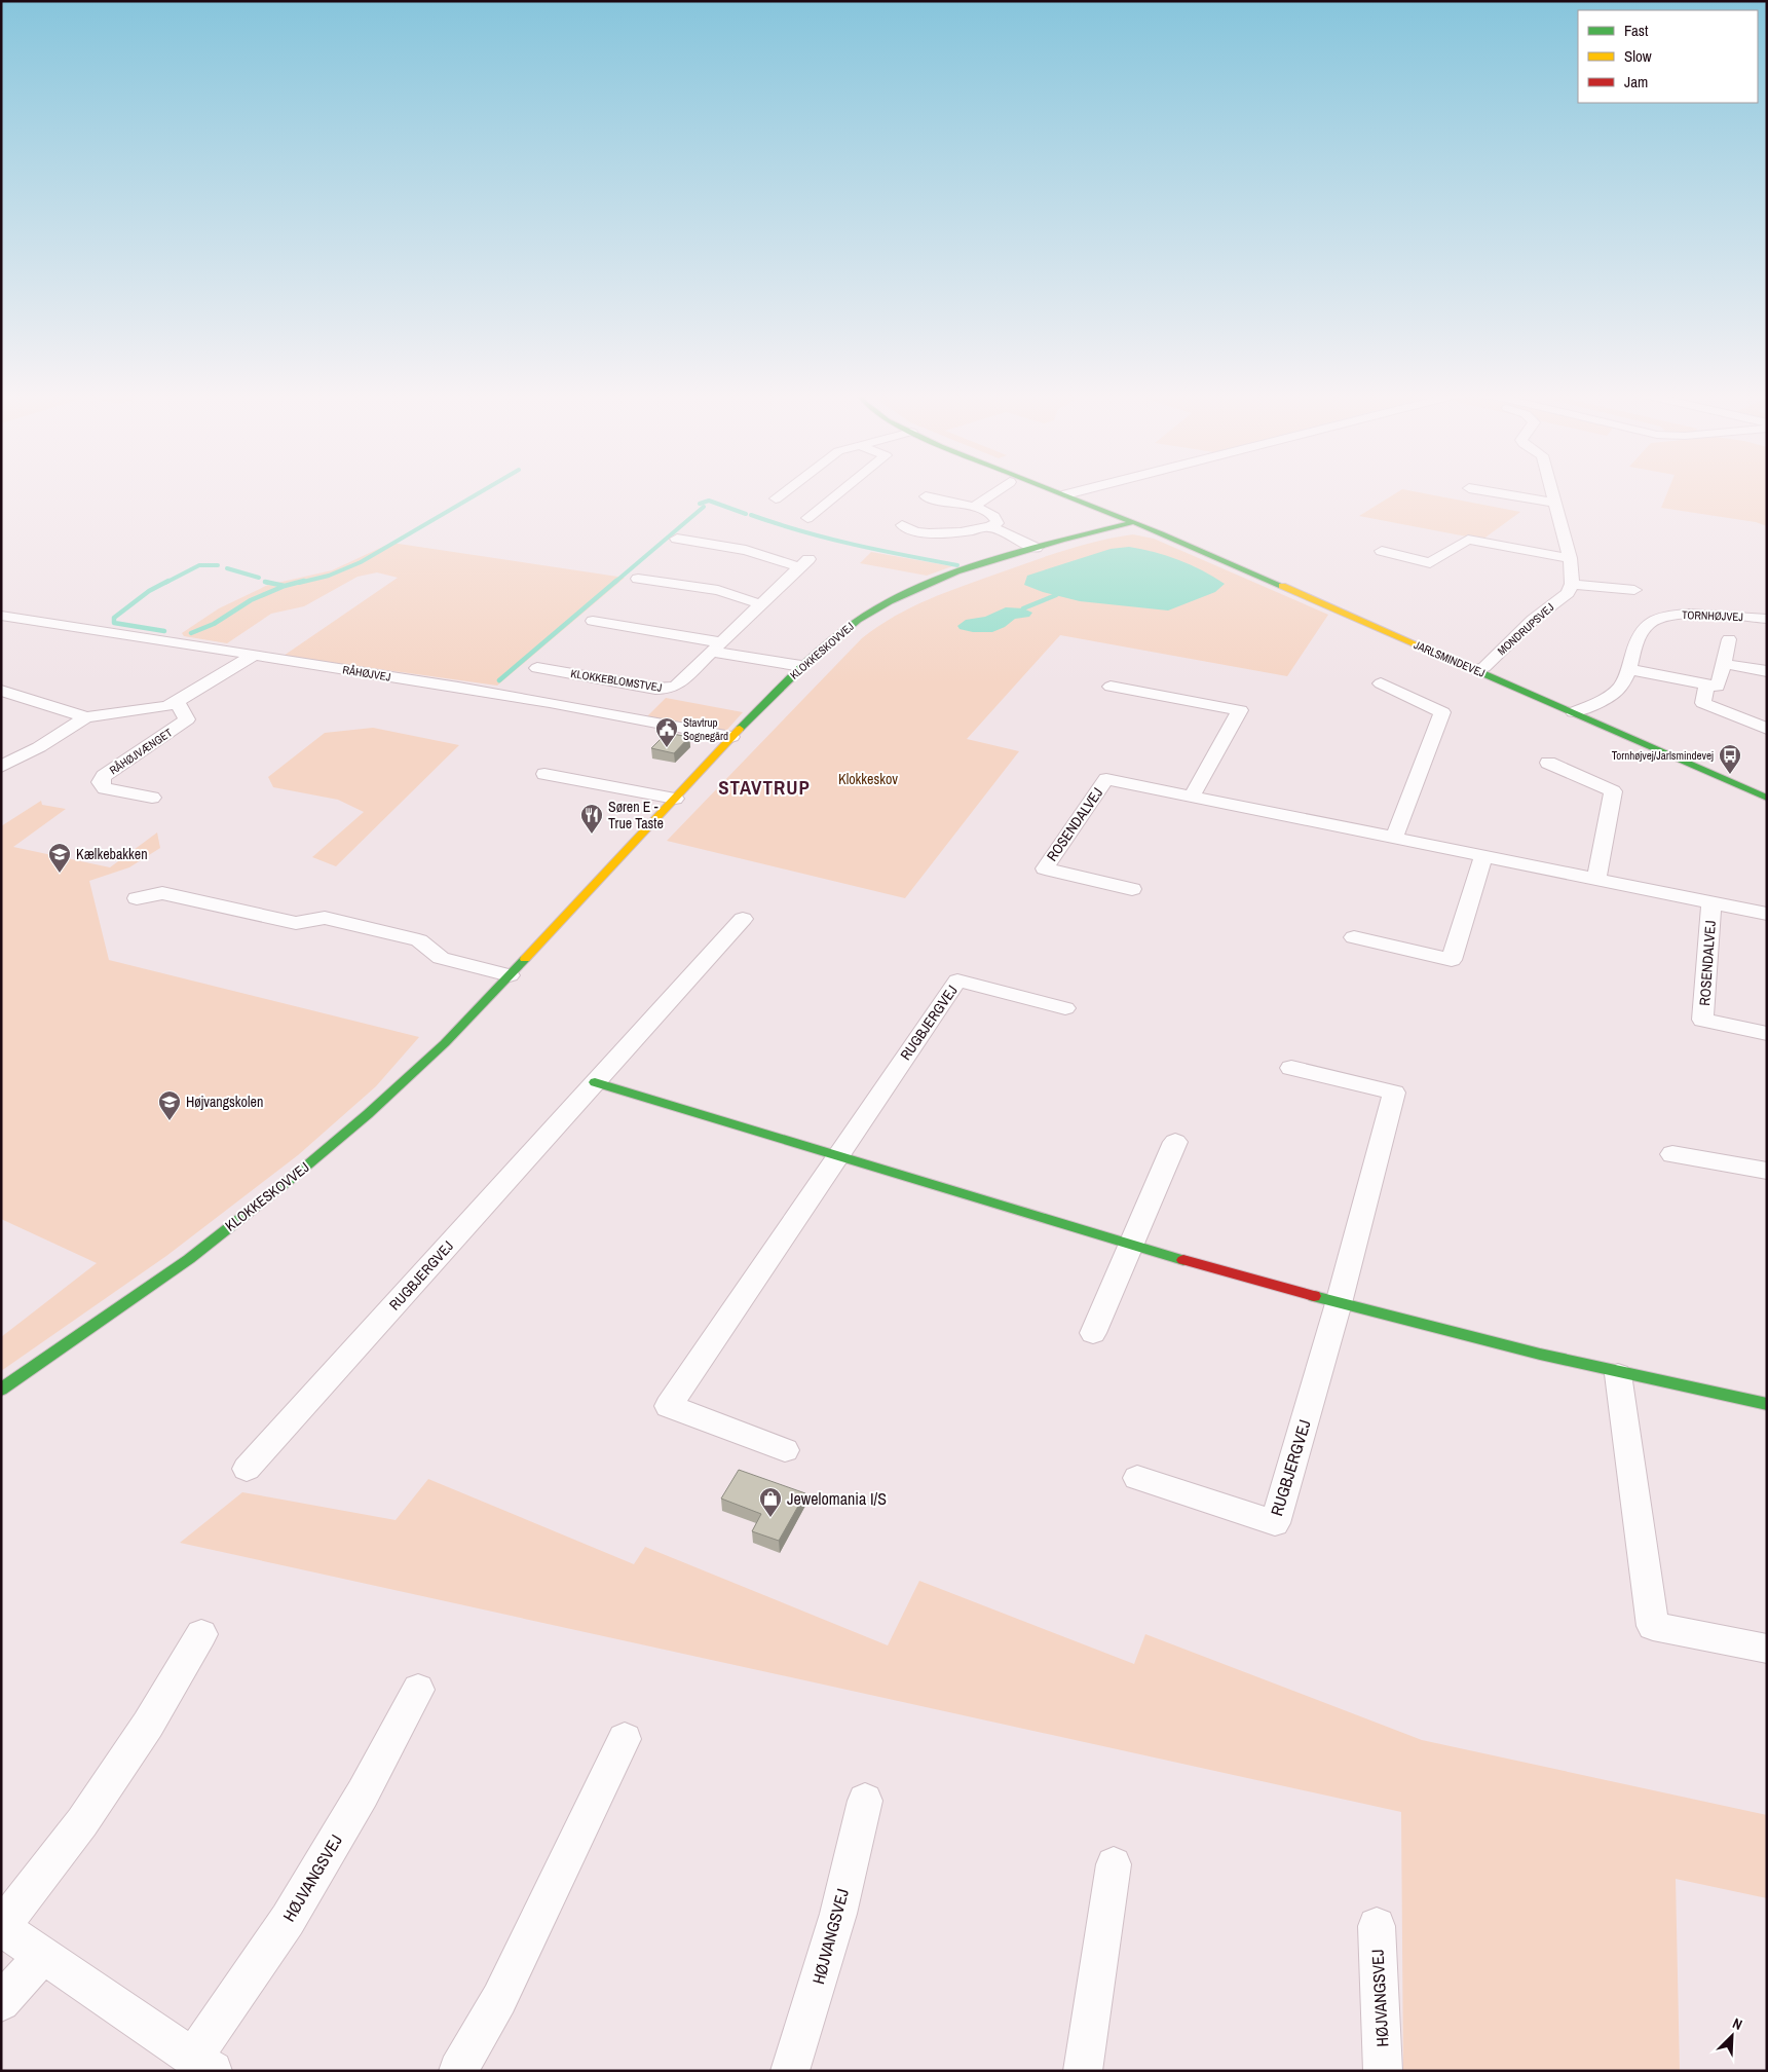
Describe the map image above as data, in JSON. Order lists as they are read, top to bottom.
{
  "streets": {
    "street": [
      "TORNHØJVEJ",
      "MONDRUPSVEJ",
      "KLOKKESKOVVEJ",
      "JARLSMINDEVEJ",
      "RÅHØJVEJ",
      "KLOKKEBLOMSTVEJ",
      "RÅHØJVÆNGET",
      "ROSENDALVEJ",
      "RUGBJERGVEJ",
      "HØJVANGSVEJ"
    ]
  },
  "crossings": [
    ["TORNHØJVEJ", "JARLSMINDEVEJ"],
    ["MONDRUPSVEJ", "JARLSMINDEVEJ"],
    ["KLOKKESKOVVEJ", "JARLSMINDEVEJ"],
    ["KLOKKESKOVVEJ", "RÅHØJVEJ"],
    ["RÅHØJVEJ", "RÅHØJVÆNGET"]
  ],
  "districts": ["STAVTRUP"],
  "parks": ["Klokkeskov"],
  "places": {
    "public building": ["Stavtrup Sognegård"],
    "bus stop": ["Tornhøjvej/Jarlsmindevej"],
    "restaurant": ["Søren E - True Taste"],
    "school or university": ["Kælkebakken", "Højvangskolen"],
    "shop": ["Jewelomania I/S"]
  },
  "legend": ["Fast", "Slow", "Jam"],
  "north": "top right"
}
